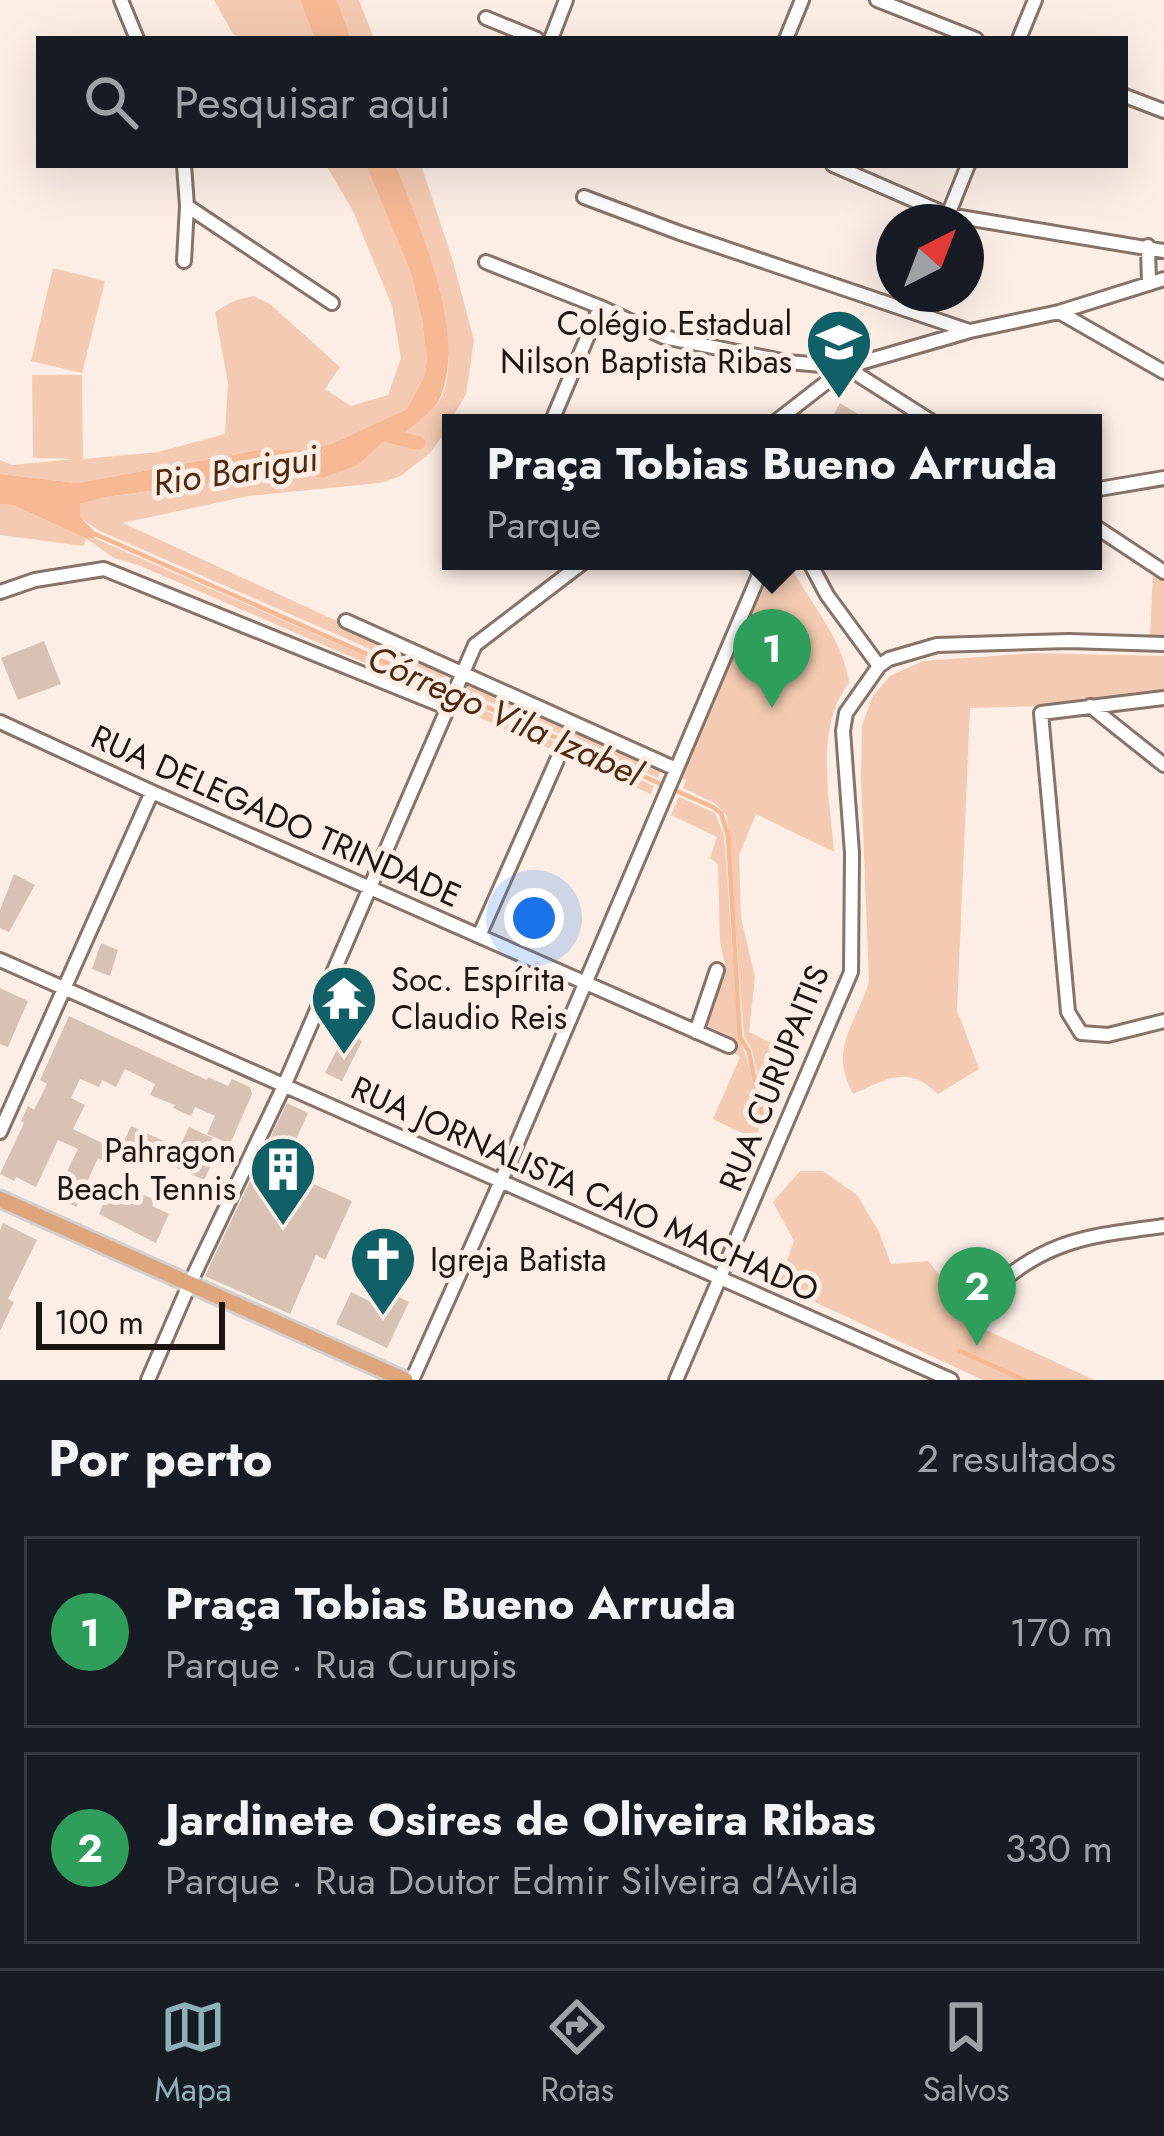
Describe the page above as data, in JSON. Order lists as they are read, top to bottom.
{
  "streets": {
    "street": ["RUA DELEGADO TRINDADE", "RUA CURUPAITIS", "RUA JORNALISTA CAIO MACHADO"]
  },
  "crossings": [
    ["RUA CURUPAITIS", "RUA JORNALISTA CAIO MACHADO"]
  ],
  "water": ["Rio Barigui", "Córrego Vila Izabel"],
  "places": {
    "school or university": ["Colégio Estadual Nilson Baptista Ribas"],
    "temple": ["Soc. Espírita Claudio Reis"],
    "building": ["Pahragon Beach Tennis"],
    "church": ["Igreja Batista"]
  },
  "scale_bar": "100 m",
  "north": "top right",
  "page": {
    "search": "Pesquisar aqui",
    "popup": ["Praça Tobias Bueno Arruda", "Parque"],
    "pins": ["1", "2"],
    "scale": "100 m",
    "heading": ["Por perto", "2 resultados"],
    "list": [
      {
        "mark": "1",
        "name": "Praça Tobias Bueno Arruda",
        "note": "Parque · Rua Curupis",
        "value": "170 m"
      },
      {
        "mark": "2",
        "name": "Jardinete Osires de Oliveira Ribas",
        "note": "Parque · Rua Doutor Edmir Silveira d'Avila",
        "value": "330 m"
      }
    ],
    "nav": ["Mapa", "Rotas", "Salvos"]
  }
}
